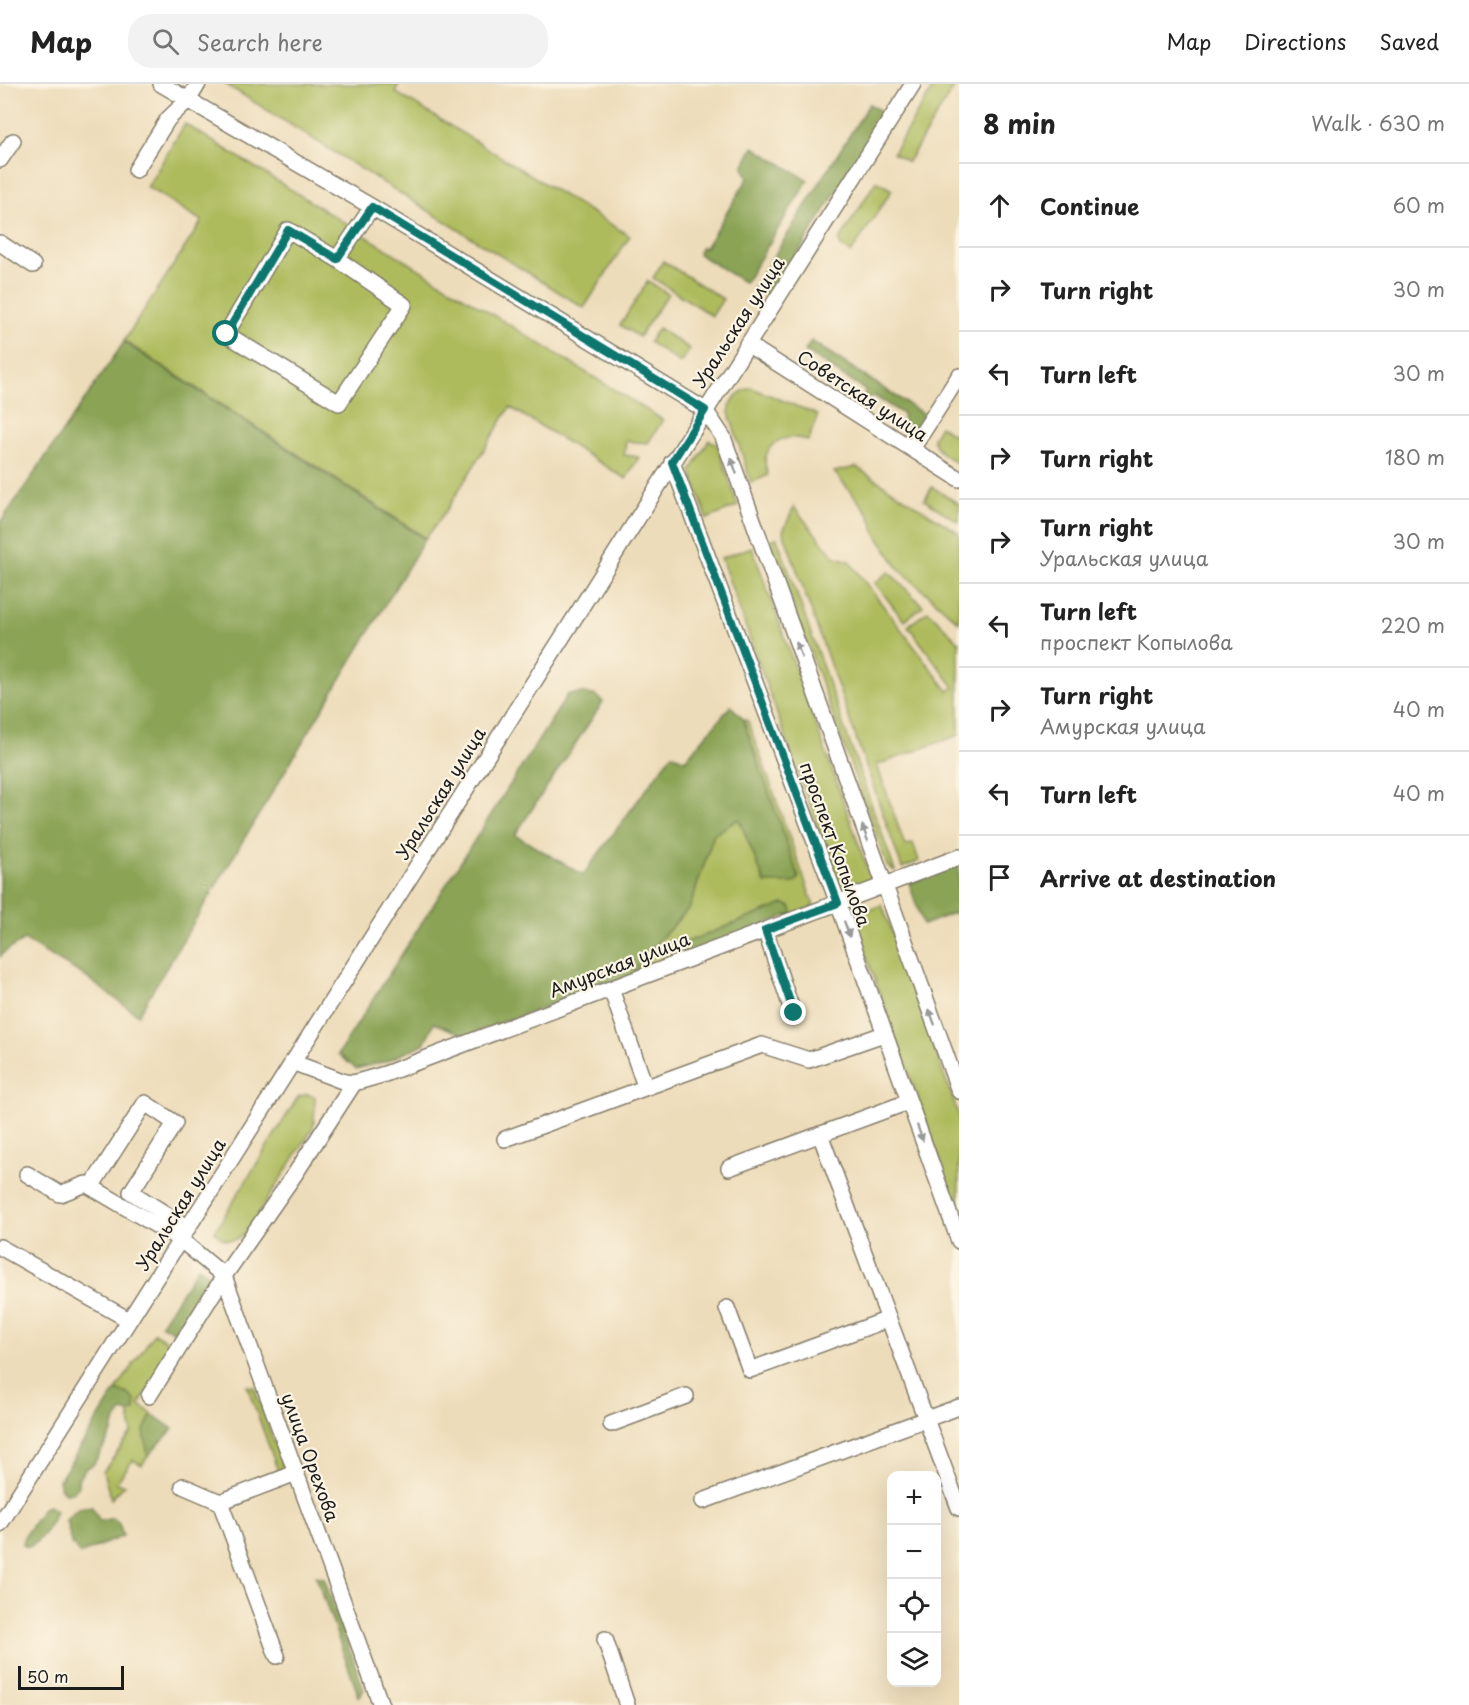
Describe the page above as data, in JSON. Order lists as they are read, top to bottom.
{
  "streets": {
    "street": [
      "Уральская улица",
      "Советская улица",
      "проспект Копылова",
      "Амурская улица",
      "улица Орехова"
    ]
  },
  "crossings": [
    ["Уральская улица", "Советская улица"],
    ["Уральская улица", "проспект Копылова"],
    ["проспект Копылова", "Амурская улица"]
  ],
  "scale_bar": "50 m",
  "page": {
    "header": "Map",
    "search": "Search here",
    "nav": ["Map", "Directions", "Saved"],
    "heading": ["8 min", "Walk · 630 m"],
    "list": [
      ["Continue", "60 m"],
      ["Turn right", "30 m"],
      ["Turn left", "30 m"],
      ["Turn right", "180 m"],
      ["Turn right", "Уральская улица", "30 m"],
      ["Turn left", "проспект Копылова", "220 m"],
      ["Turn right", "Амурская улица", "40 m"],
      ["Turn left", "40 m"],
      "Arrive at destination"
    ],
    "map_buttons": ["+", "−"],
    "scale": "50 m"
  }
}
